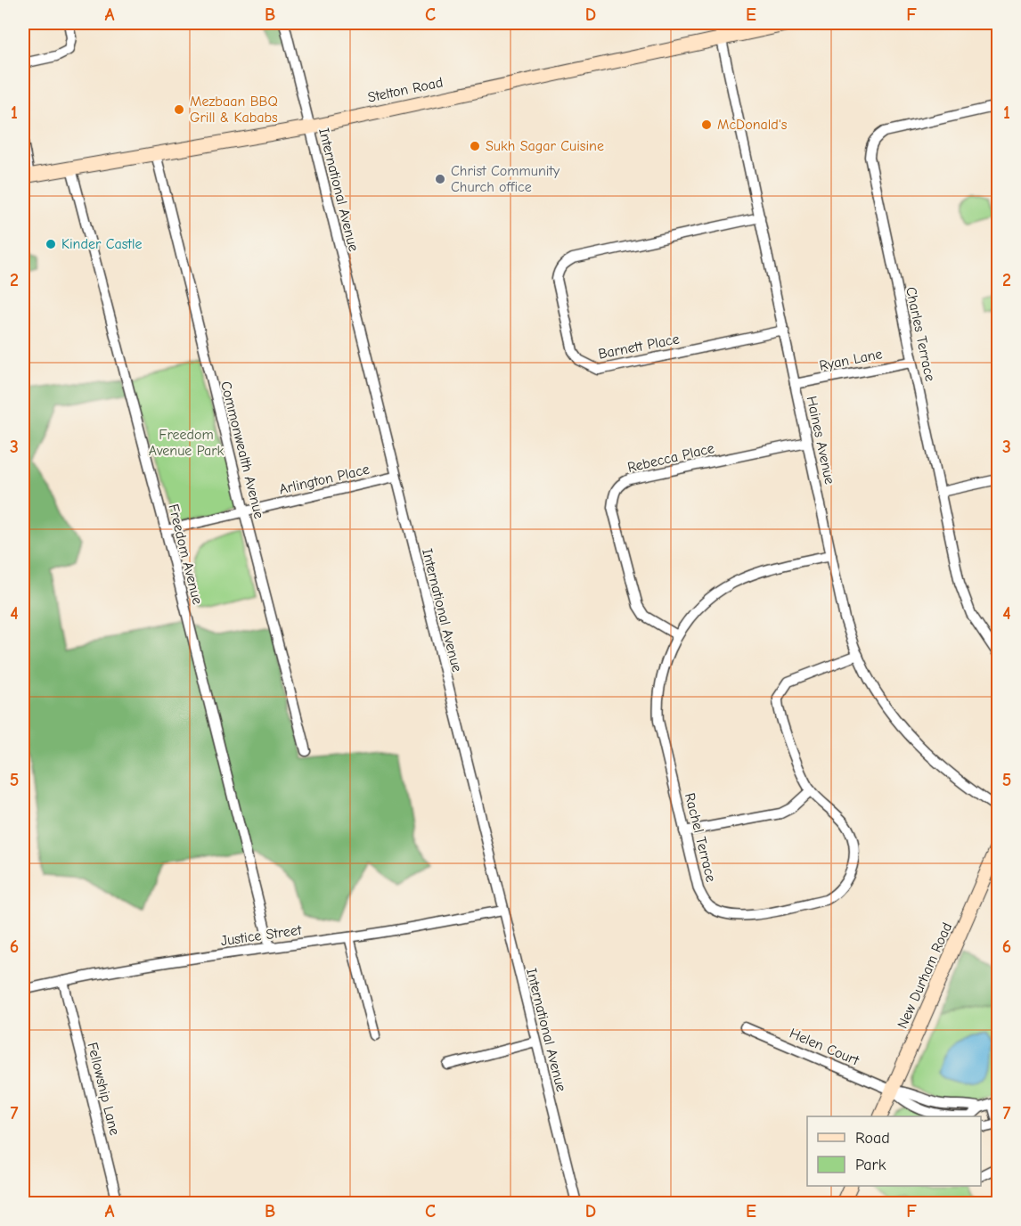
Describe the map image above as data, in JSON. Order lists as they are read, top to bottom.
{
  "streets": {
    "main road": ["Stelton Road", "New Durham Road"],
    "street": [
      "International Avenue",
      "Charles Terrace",
      "Barnett Place",
      "Ryan Lane",
      "Haines Avenue",
      "Commonwealth Avenue",
      "Rebecca Place",
      "Arlington Place",
      "Freedom Avenue",
      "Rachel Terrace",
      "Justice Street",
      "Helen Court",
      "Fellowship Lane"
    ]
  },
  "crossings": [
    ["Stelton Road", "International Avenue"],
    ["Stelton Road", "Haines Avenue"],
    ["Stelton Road", "Commonwealth Avenue"],
    ["Stelton Road", "Freedom Avenue"],
    ["International Avenue", "Arlington Place"],
    ["International Avenue", "Justice Street"],
    ["Charles Terrace", "Ryan Lane"],
    ["Barnett Place", "Haines Avenue"],
    ["Ryan Lane", "Haines Avenue"],
    ["Haines Avenue", "Rebecca Place"],
    ["Haines Avenue", "Rachel Terrace"],
    ["Commonwealth Avenue", "Arlington Place"],
    ["Rebecca Place", "Rachel Terrace"],
    ["Arlington Place", "Freedom Avenue"],
    ["Freedom Avenue", "Justice Street"],
    ["Justice Street", "Fellowship Lane"],
    ["New Durham Road", "Helen Court"]
  ],
  "parks": ["Freedom Avenue Park"],
  "places": [
    "Mezbaan BBQ Grill & Kababs",
    "McDonald's",
    "Sukh Sagar Cuisine",
    "Christ Community Church office",
    "Kinder Castle"
  ],
  "legend": ["Road", "Park"],
  "grid": {
    "columns": [
      "A",
      "B",
      "C",
      "D",
      "E",
      "F"
    ],
    "rows": [
      "1",
      "2",
      "3",
      "4",
      "5",
      "6",
      "7"
    ]
  }
}
